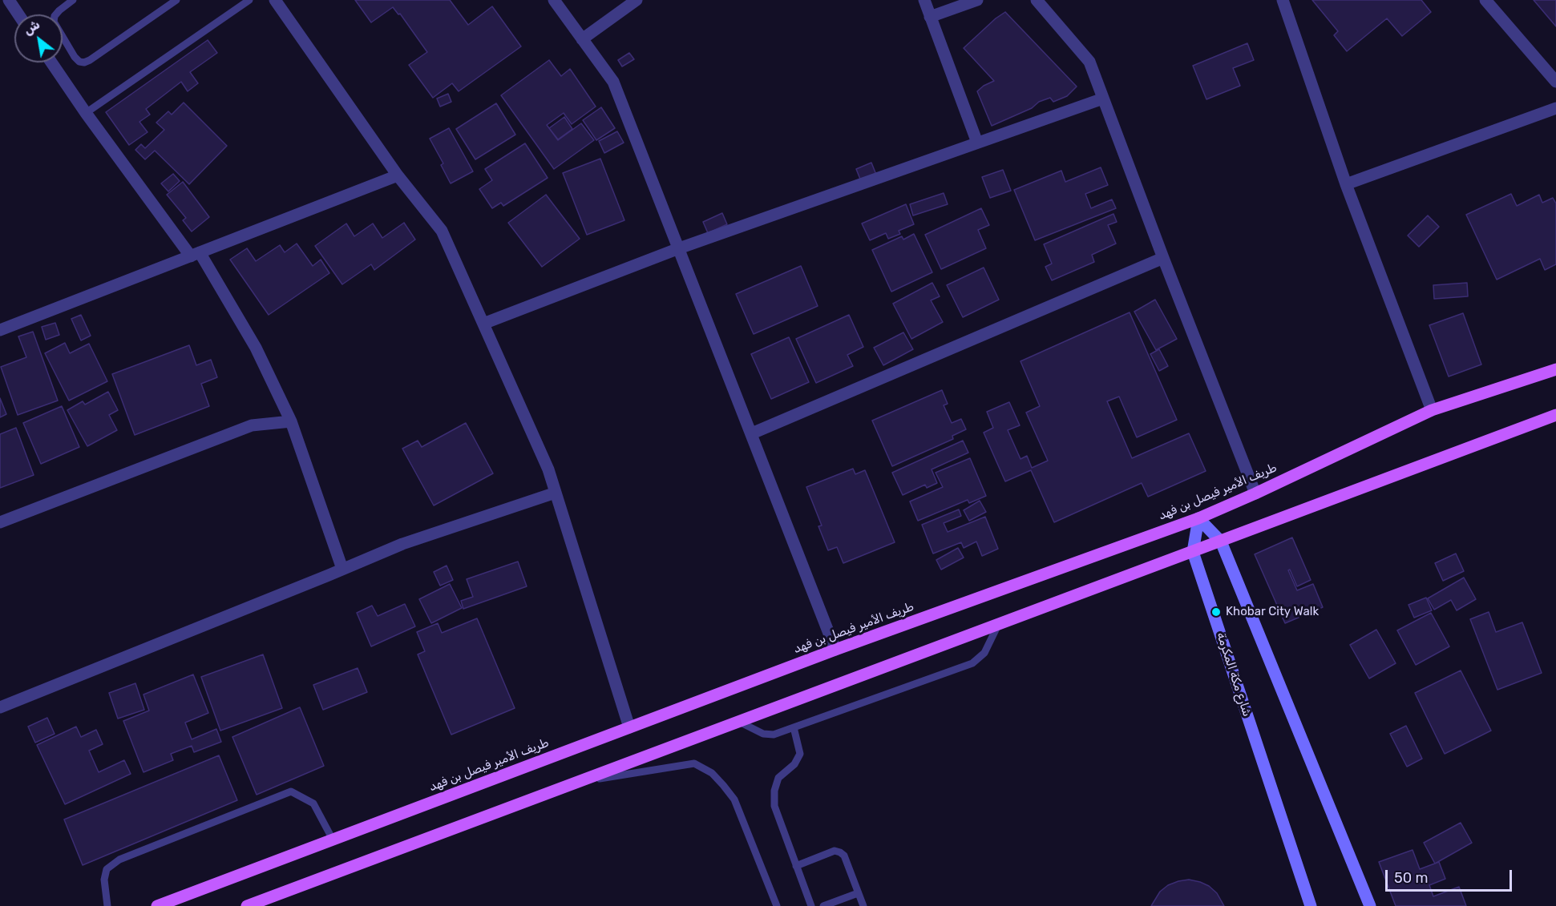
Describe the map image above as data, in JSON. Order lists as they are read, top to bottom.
{
  "streets": {
    "main road": ["طريف الأمير فيصل بن فهد", "شارع مكة المكرمة"]
  },
  "crossings": [
    ["طريف الأمير فيصل بن فهد", "شارع مكة المكرمة"]
  ],
  "places": ["Khobar City Walk"],
  "scale_bar": "50 m",
  "north": "top left"
}
